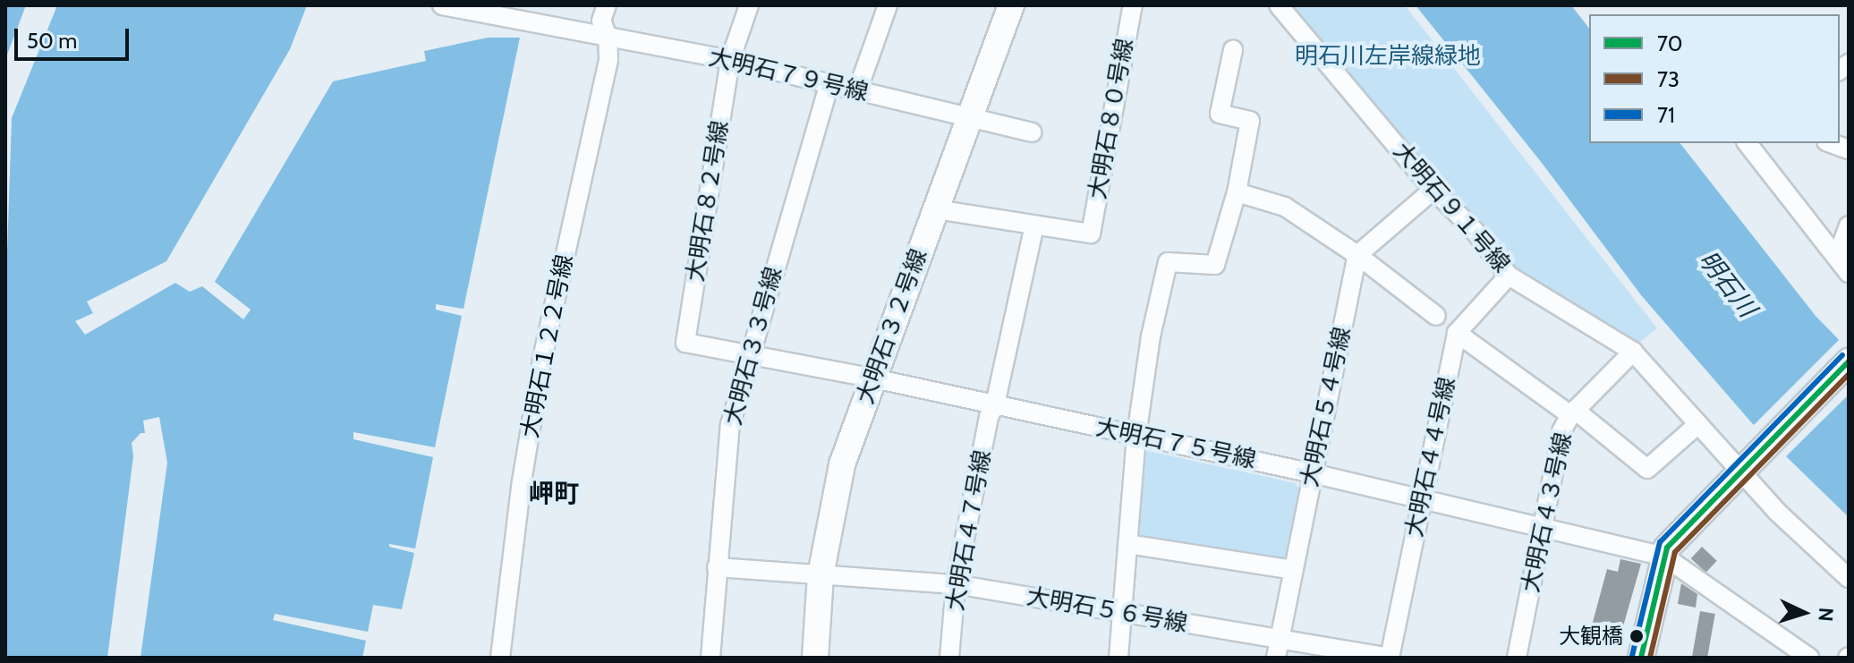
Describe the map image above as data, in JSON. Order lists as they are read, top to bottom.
{
  "streets": {
    "street": [
      "大明石７９号線",
      "大明石８０号線",
      "大明石８２号線",
      "大明石９１号線",
      "大明石３２号線",
      "大明石１２２号線",
      "大明石３３号線",
      "大明石５４号線",
      "大明石７５号線",
      "大明石４４号線",
      "大明石４３号線",
      "大明石４７号線",
      "大明石５６号線"
    ]
  },
  "crossings": [
    ["大明石７９号線", "大明石８２号線"],
    ["大明石７９号線", "大明石３２号線"],
    ["大明石７９号線", "大明石１２２号線"],
    ["大明石７９号線", "大明石３３号線"],
    ["大明石８０号線", "大明石４７号線"],
    ["大明石８２号線", "大明石７５号線"],
    ["大明石９１号線", "大明石４３号線"],
    ["大明石３２号線", "大明石７５号線"],
    ["大明石３２号線", "大明石５６号線"],
    ["大明石３３号線", "大明石７５号線"],
    ["大明石３３号線", "大明石５６号線"],
    ["大明石５４号線", "大明石７５号線"],
    ["大明石５４号線", "大明石５６号線"],
    ["大明石７５号線", "大明石４４号線"],
    ["大明石７５号線", "大明石４３号線"],
    ["大明石７５号線", "大明石４７号線"],
    ["大明石４４号線", "大明石５６号線"],
    ["大明石４７号線", "大明石５６号線"]
  ],
  "districts": ["岬町"],
  "water": ["明石川"],
  "parks": ["明石川左岸線緑地"],
  "places": ["大観橋"],
  "lines": ["transit line 71", "transit line 70", "transit line 73"],
  "legend": ["70", "73", "71"],
  "scale_bar": "50 m",
  "north": "right"
}
